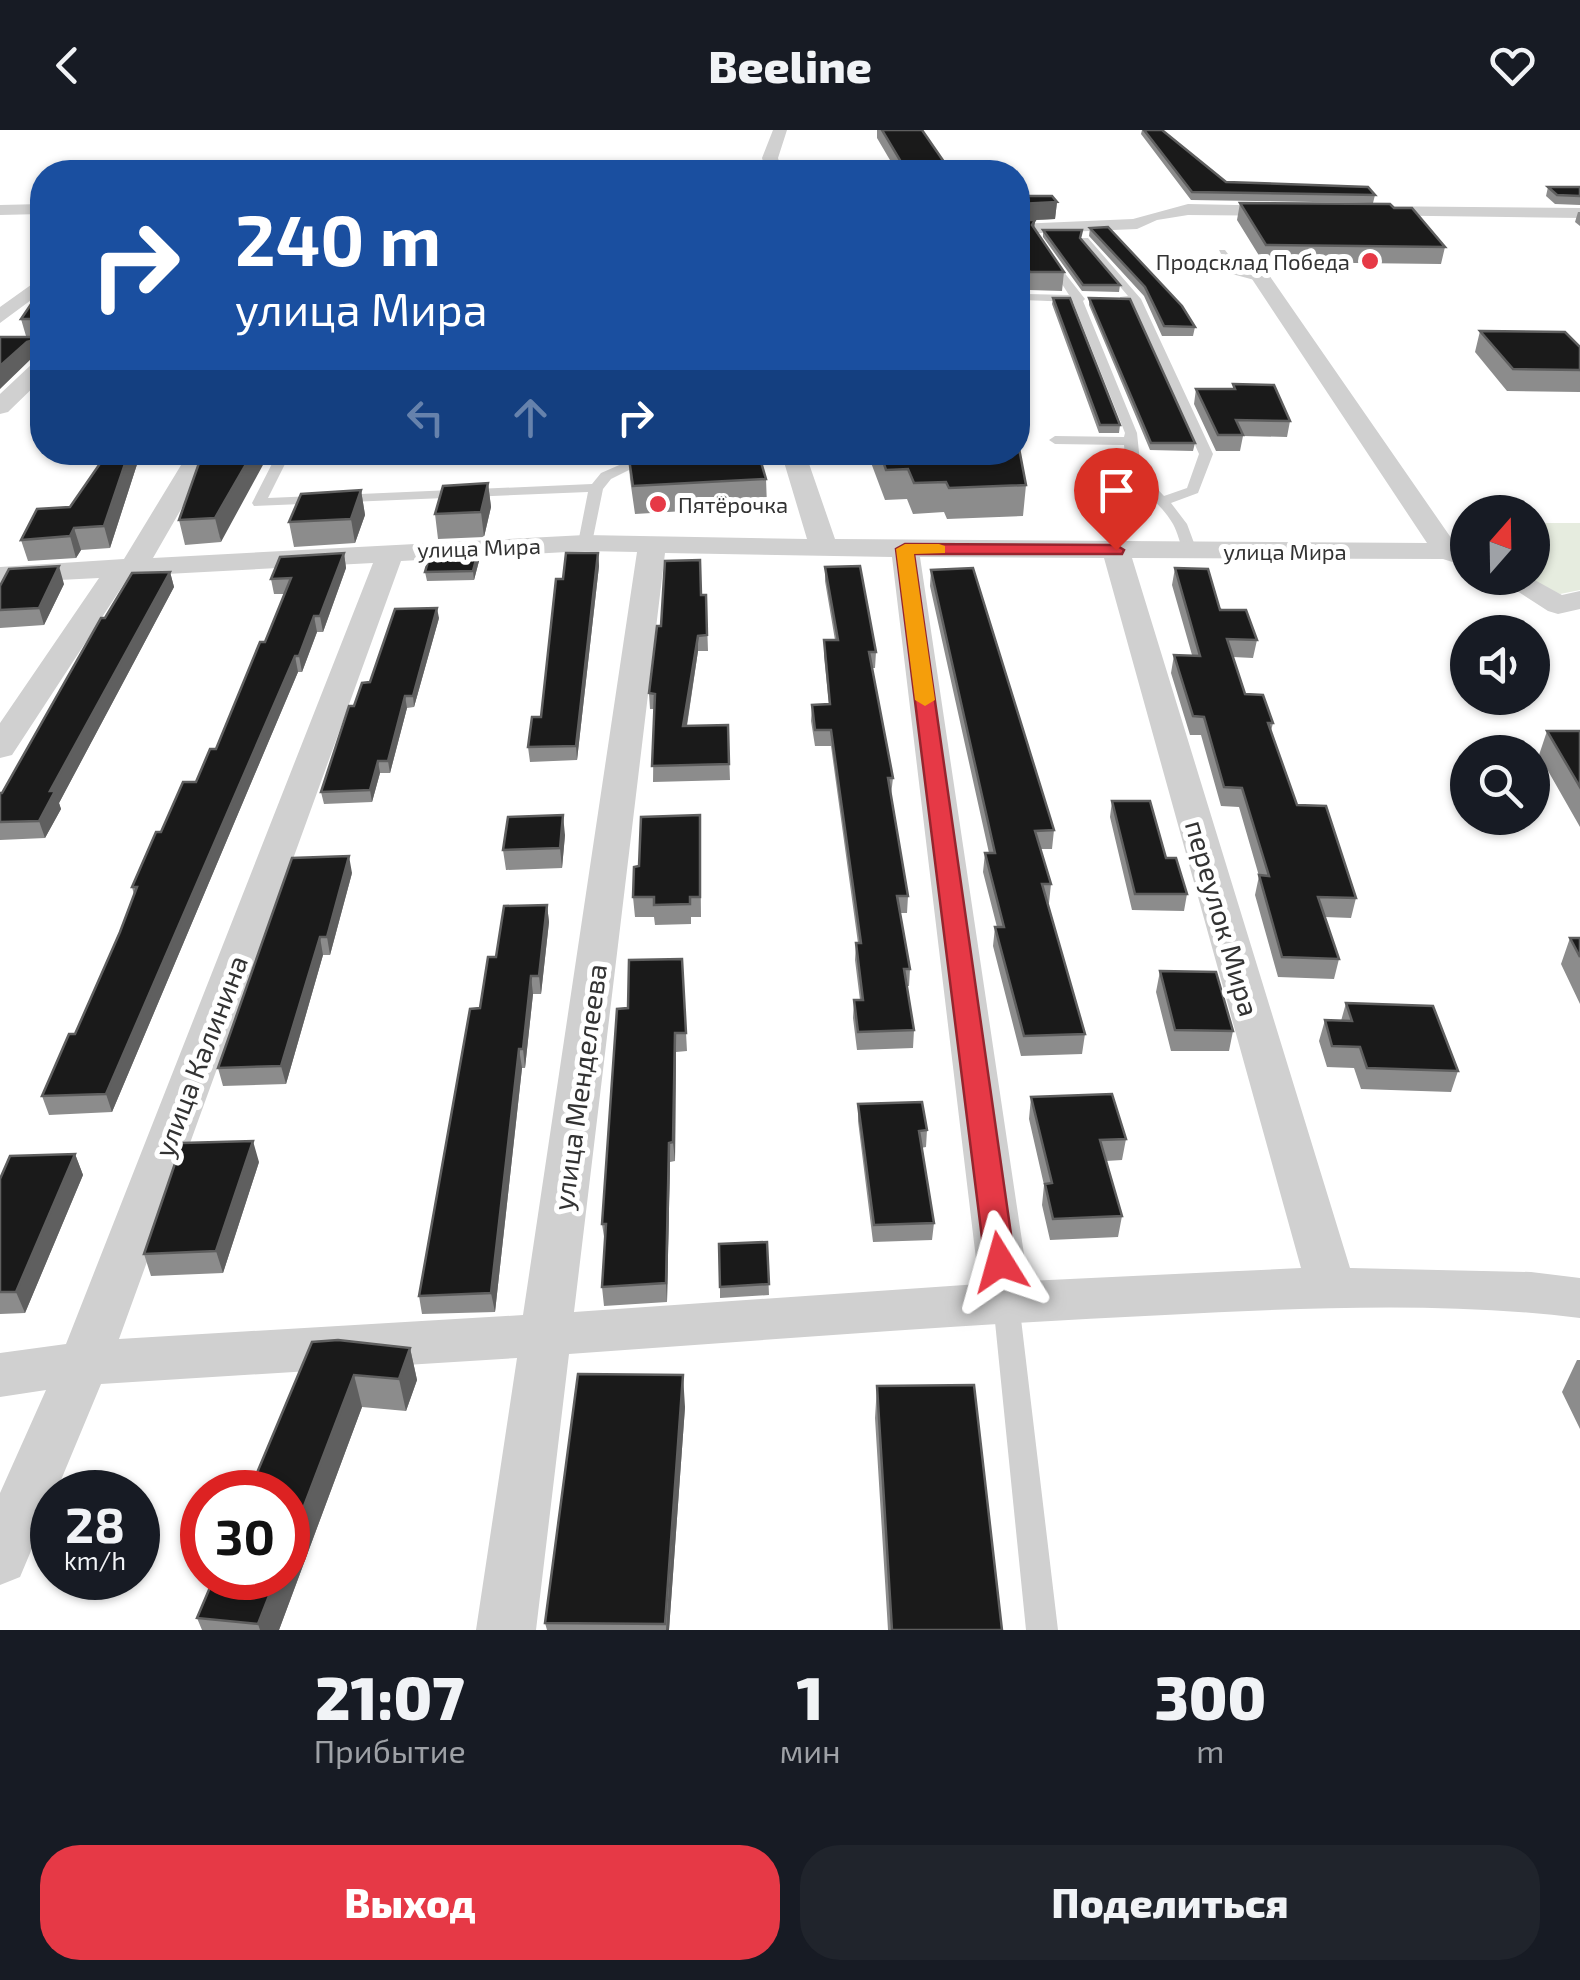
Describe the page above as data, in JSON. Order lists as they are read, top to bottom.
{
  "streets": {
    "street": [
      "улица Мира",
      "переулок Мира",
      "улица Калинина",
      "улица Менделеева"
    ]
  },
  "crossings": [
    ["улица Мира", "переулок Мира"],
    ["улица Мира", "улица Калинина"],
    ["улица Мира", "улица Менделеева"]
  ],
  "places": ["Продсклад Победа", "Пятёрочка"],
  "north": "top",
  "page": {
    "header": "Beeline",
    "turn": ["240 m", "улица Мира"],
    "speed": "28 km/h",
    "limit": "30",
    "eta": [
      "21:07",
      "Прибытие",
      "1",
      "мин",
      "300",
      "m"
    ],
    "buttons": ["Выход", "Поделиться"]
  }
}
